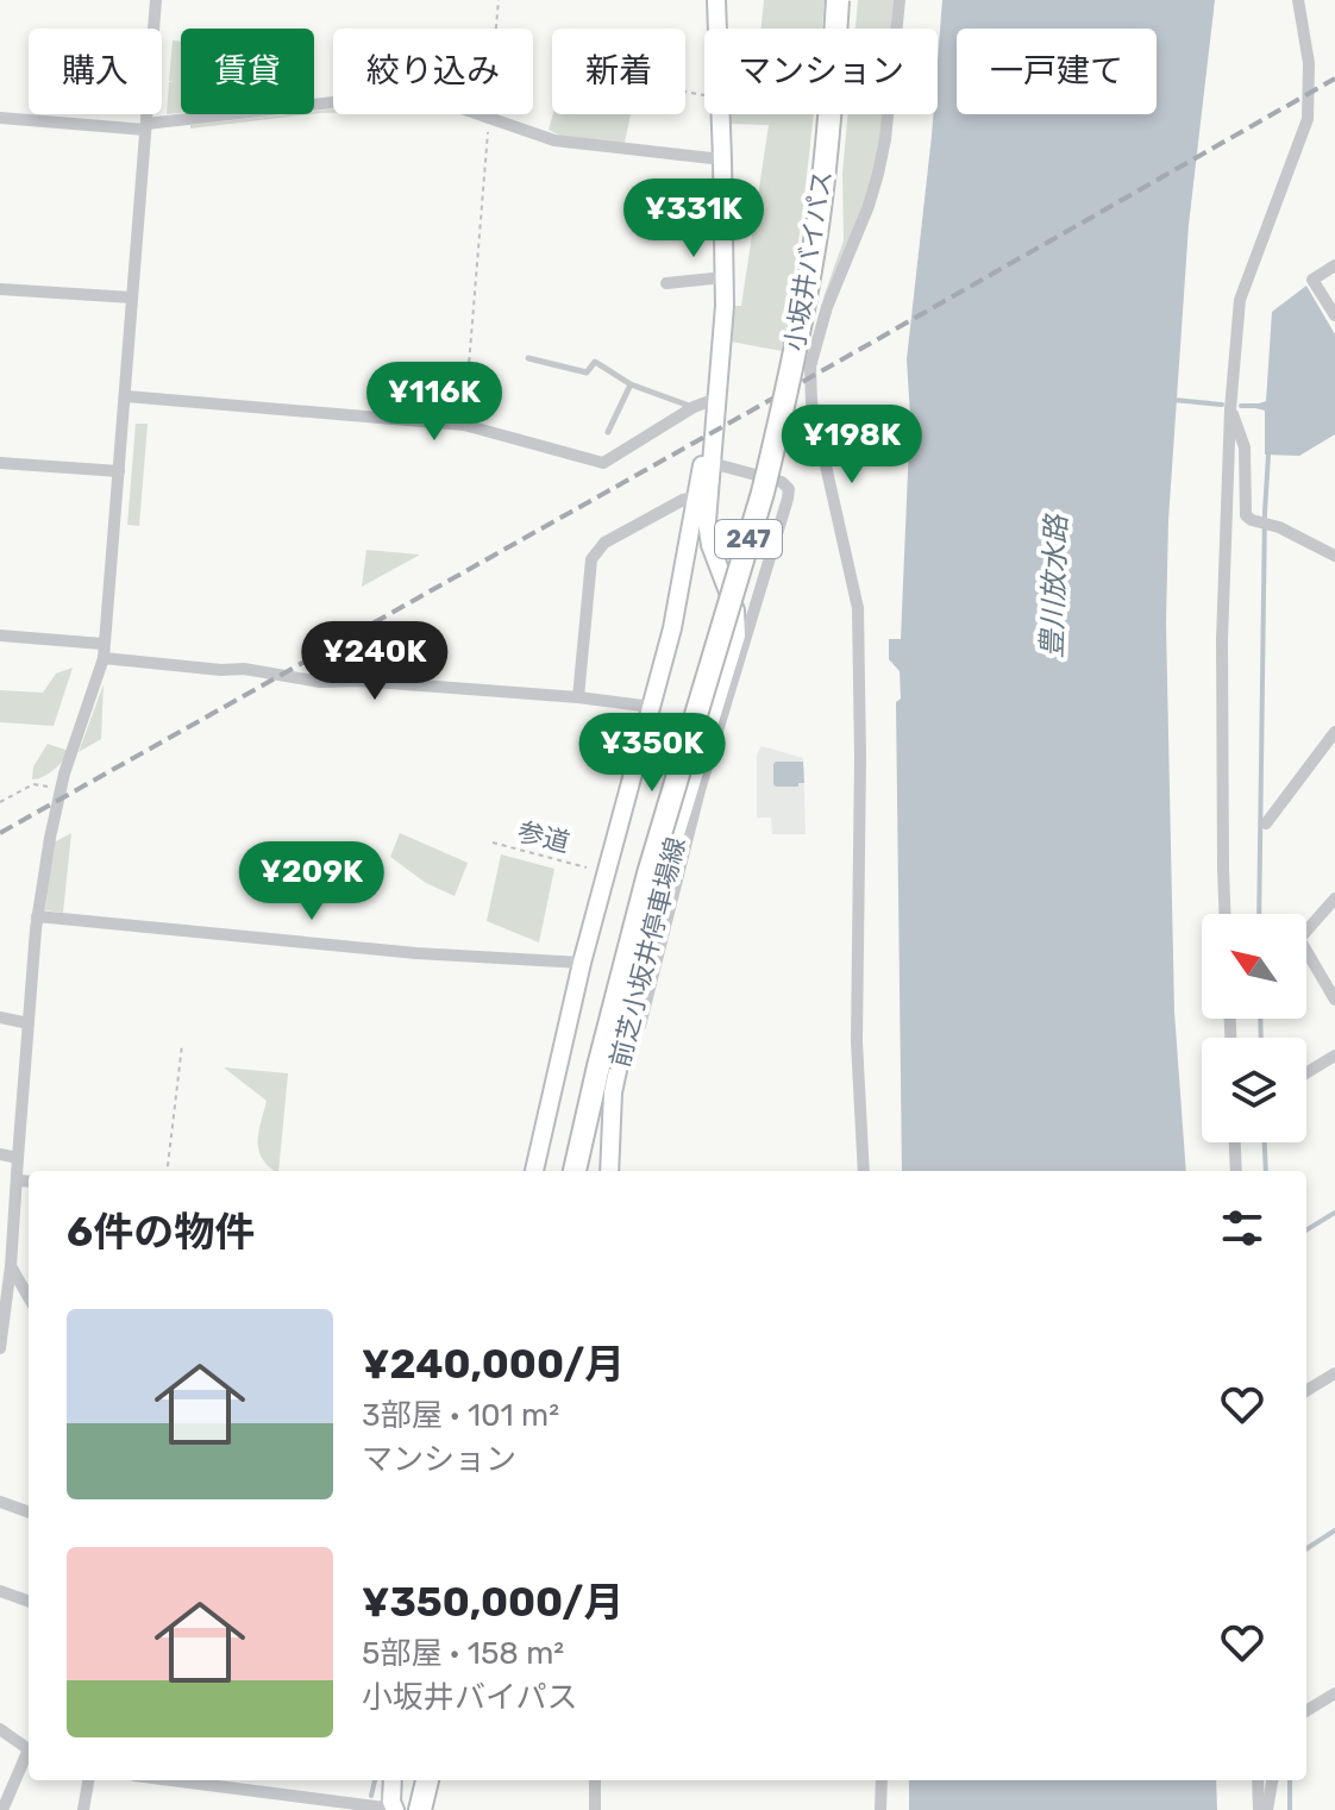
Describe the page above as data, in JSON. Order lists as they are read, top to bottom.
{
  "streets": {
    "highway": ["小坂井バイパス", "247"],
    "main road": ["前芝小坂井停車場線"],
    "path": ["参道"]
  },
  "water": ["豊川放水路"],
  "north": "top left",
  "page": {
    "chip": [
      "購入",
      "賃貸",
      "絞り込み",
      "新着",
      "マンション",
      "一戸建て"
    ],
    "price": [
      "¥331K",
      "¥116K",
      "¥198K",
      "¥240K",
      "¥350K",
      "¥209K"
    ],
    "heading": "6件の物件",
    "list": [
      {
        "name": "¥240,000/月",
        "note": "3部屋 · 101 m² · マンション"
      },
      {
        "name": "¥350,000/月",
        "note": "5部屋 · 158 m² · 小坂井バイパス"
      }
    ]
  }
}
